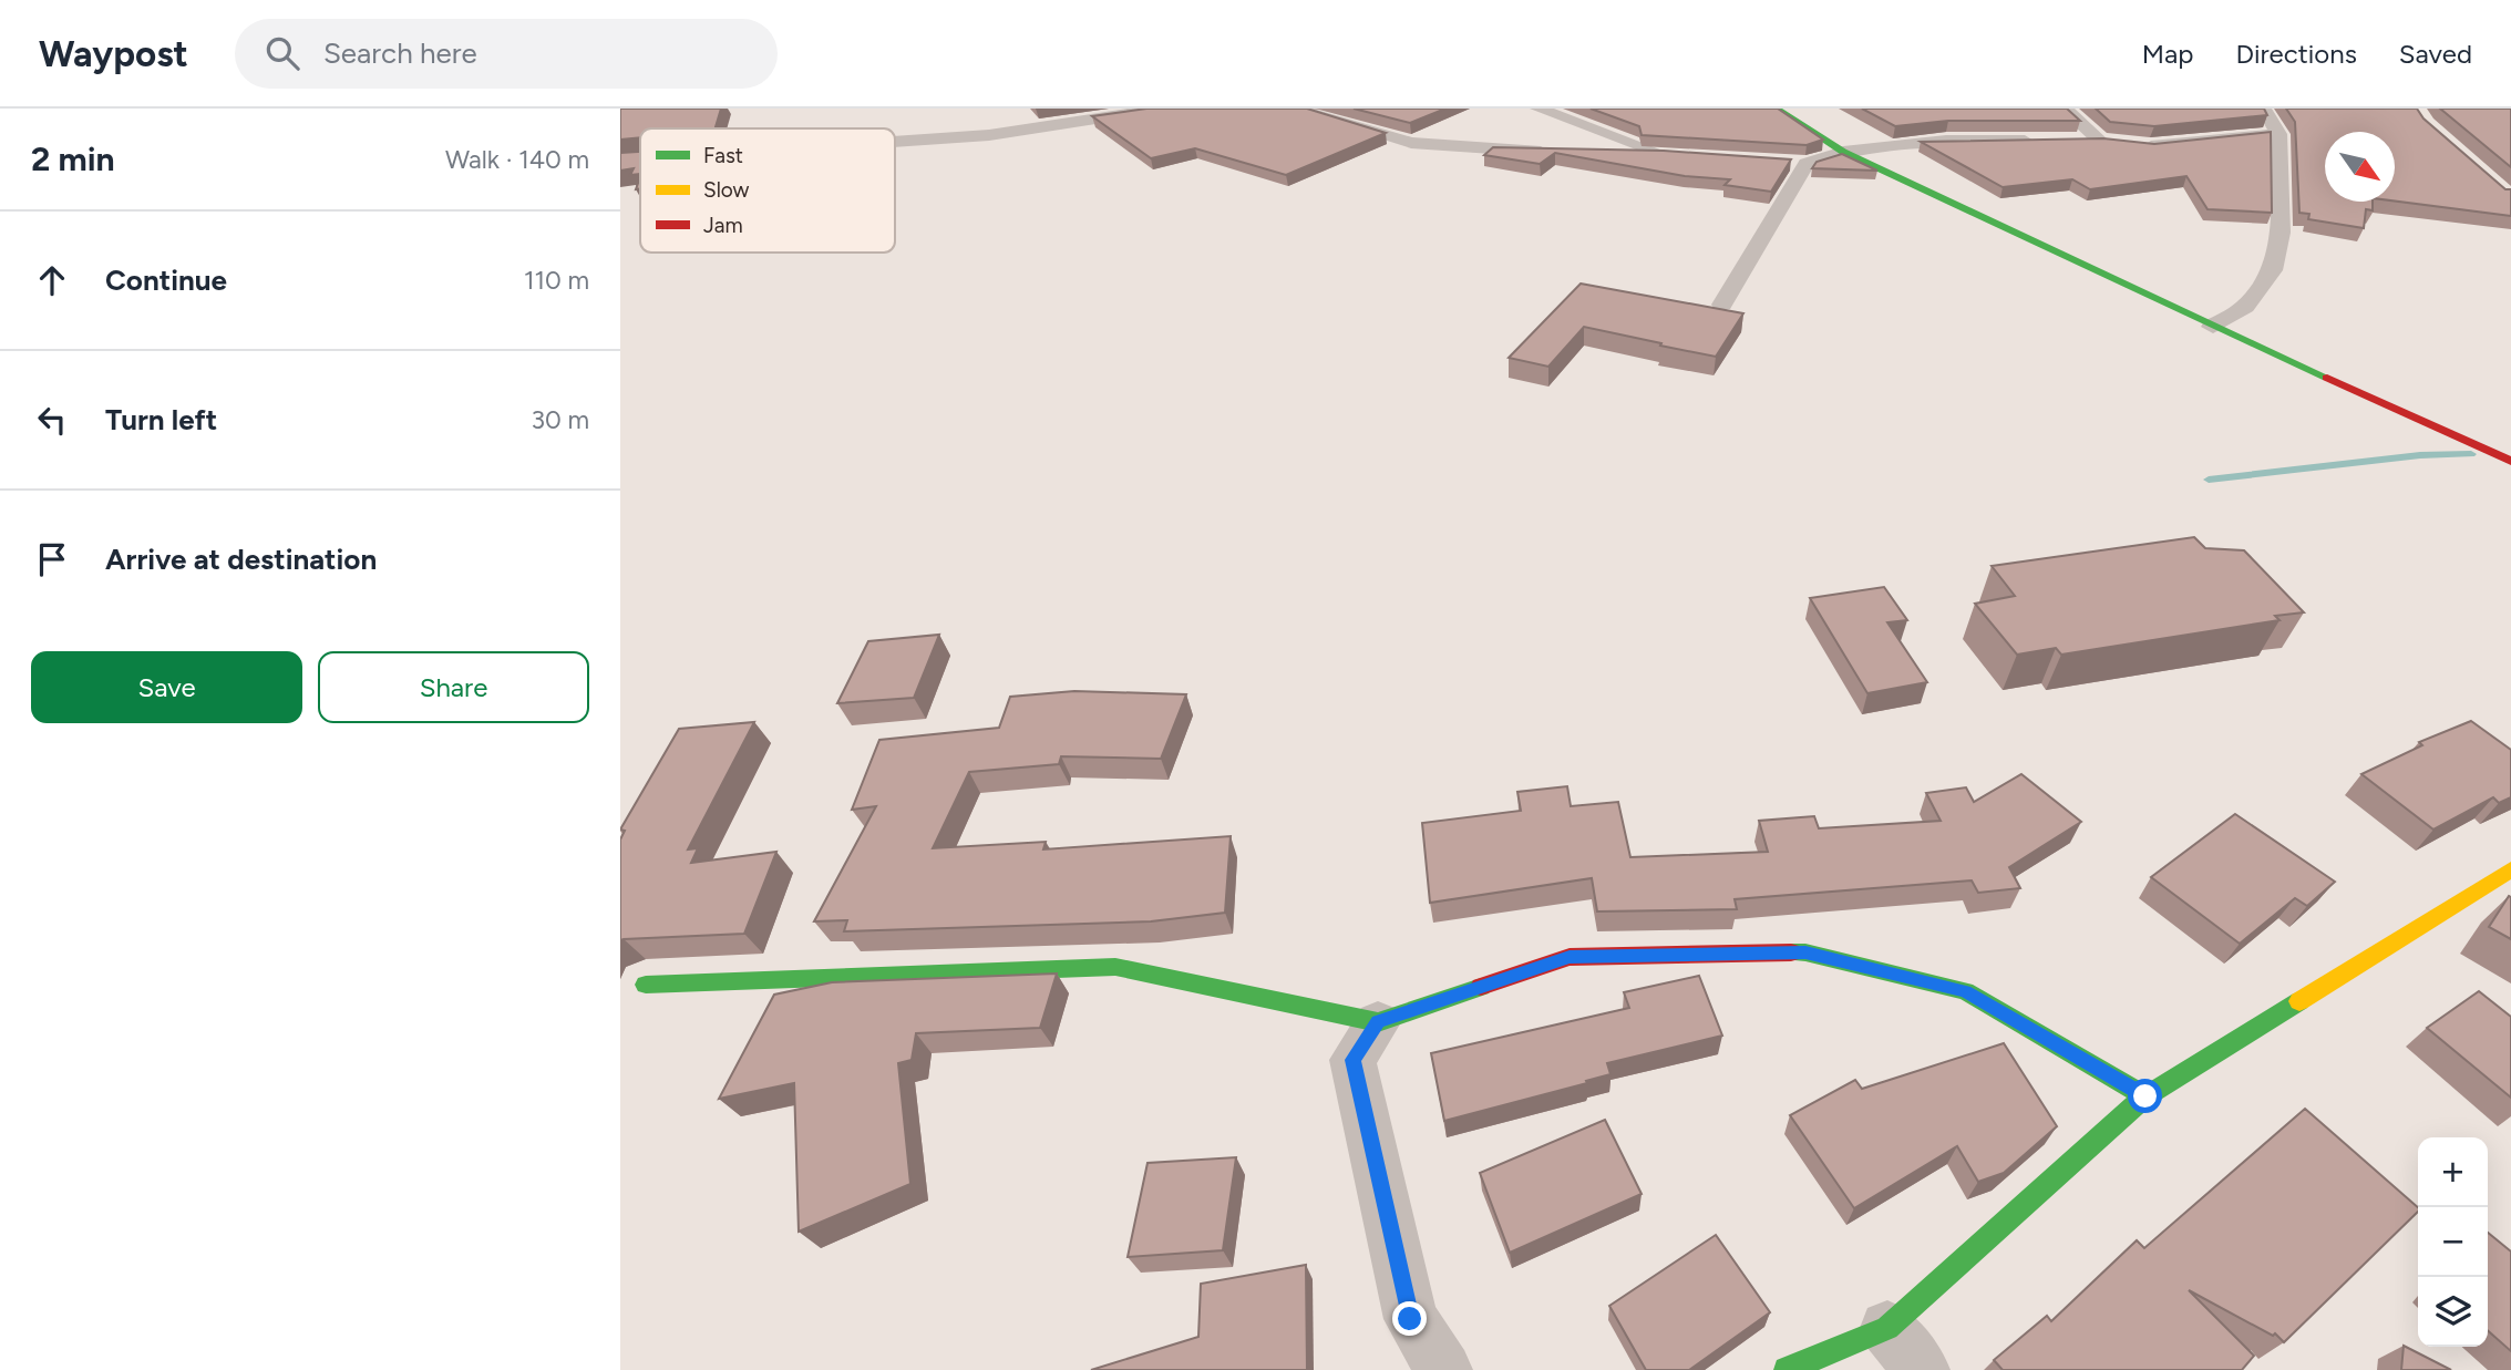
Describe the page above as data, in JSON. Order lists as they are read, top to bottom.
{
  "legend": ["Fast", "Slow", "Jam"],
  "north": "bottom right",
  "page": {
    "header": "Waypost",
    "search": "Search here",
    "nav": ["Map", "Directions", "Saved"],
    "heading": ["2 min", "Walk · 140 m"],
    "list": [
      ["Continue", "110 m"],
      ["Turn left", "30 m"],
      "Arrive at destination"
    ],
    "buttons": ["Save", "Share"],
    "map_buttons": ["+", "−"]
  }
}
